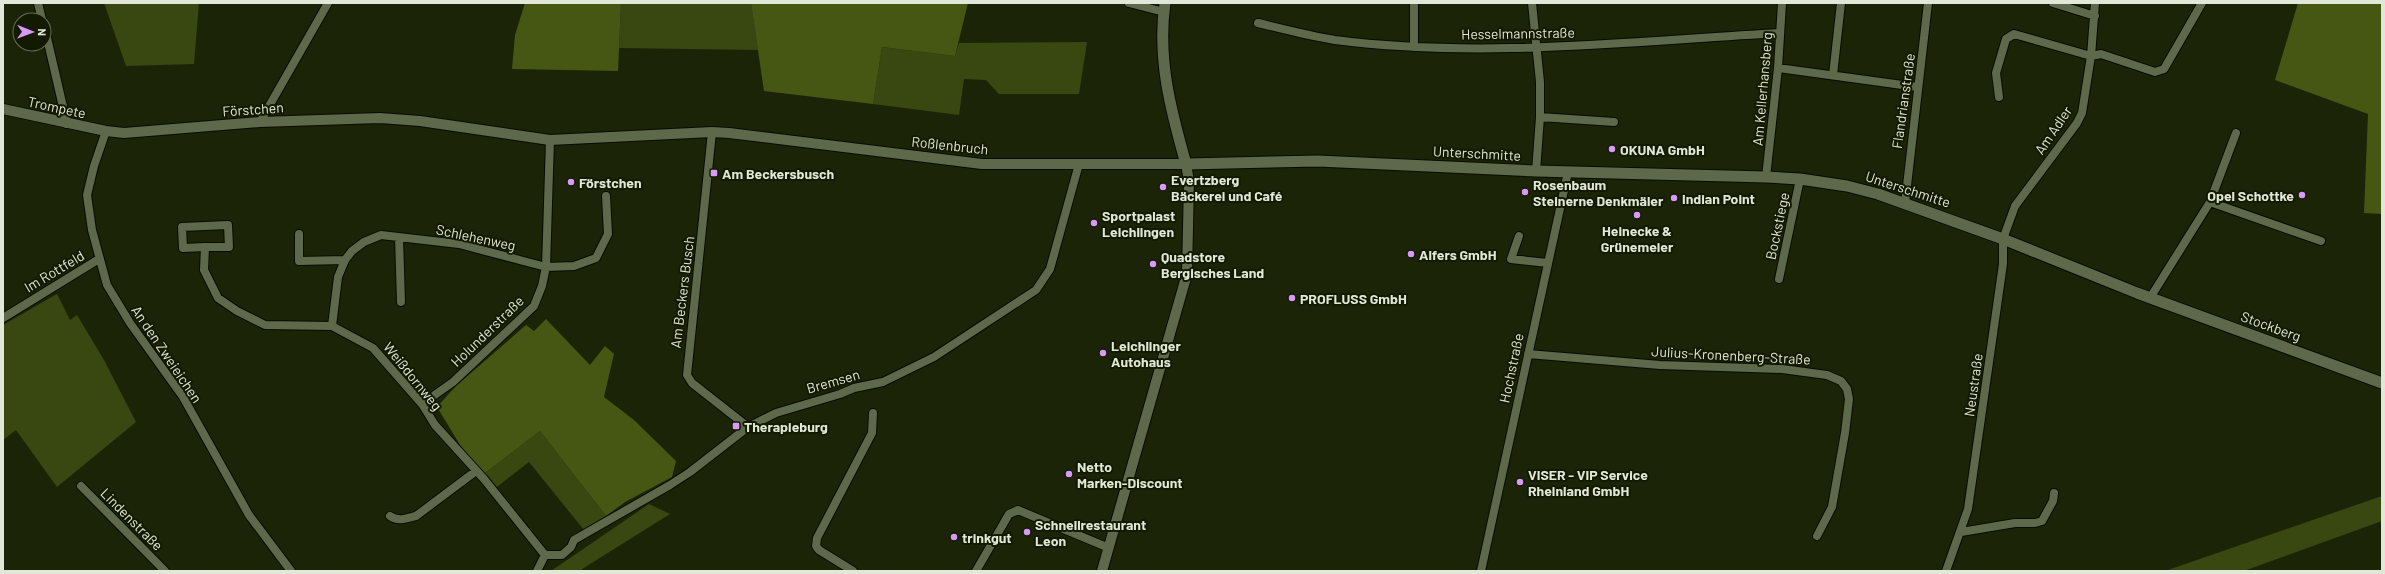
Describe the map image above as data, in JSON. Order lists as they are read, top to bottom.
{
  "streets": {
    "main road": ["Unterschmitte", "Stockberg"],
    "street": [
      "Hesselmannstraße",
      "Am Kellerhansberg",
      "Flandrianstraße",
      "Trompete",
      "Förstchen",
      "Am Adler",
      "Roßlenbruch",
      "Bockstiege",
      "Schlehenweg",
      "Im Rottfeld",
      "Am Beckers Busch",
      "Holunderstraße",
      "An den Zweieichen",
      "Julius-Kronenberg-Straße",
      "Hochstraße",
      "Weißdornweg",
      "Bremsen",
      "Neustraße",
      "Lindenstraße"
    ]
  },
  "crossings": [
    ["Hesselmannstraße", "Am Kellerhansberg"],
    ["Am Kellerhansberg", "Unterschmitte"],
    ["Flandrianstraße", "Unterschmitte"],
    ["Trompete", "Förstchen"],
    ["Trompete", "An den Zweieichen"],
    ["Förstchen", "Roßlenbruch"],
    ["Förstchen", "Am Beckers Busch"],
    ["Förstchen", "Holunderstraße"],
    ["Förstchen", "An den Zweieichen"],
    ["Am Adler", "Unterschmitte"],
    ["Am Adler", "Stockberg"],
    ["Am Adler", "Neustraße"],
    ["Roßlenbruch", "Unterschmitte"],
    ["Roßlenbruch", "Am Beckers Busch"],
    ["Roßlenbruch", "Bremsen"],
    ["Unterschmitte", "Bockstiege"],
    ["Unterschmitte", "Stockberg"],
    ["Unterschmitte", "Hochstraße"],
    ["Unterschmitte", "Neustraße"],
    ["Schlehenweg", "Holunderstraße"],
    ["Schlehenweg", "Weißdornweg"],
    ["Im Rottfeld", "An den Zweieichen"],
    ["Am Beckers Busch", "Bremsen"],
    ["Stockberg", "Neustraße"],
    ["Holunderstraße", "Weißdornweg"],
    ["Julius-Kronenberg-Straße", "Hochstraße"],
    ["Weißdornweg", "Bremsen"]
  ],
  "places": {
    "other": [
      "OKUNA GmbH",
      "Förstchen",
      "Evertzberg Bäckerei und Café",
      "Rosenbaum Steinerne Denkmäler",
      "Opel Schottke",
      "Indian Point",
      "Heinecke & Grünemeier",
      "Sportpalast Leichlingen",
      "Alfers GmbH",
      "Quadstore Bergisches Land",
      "PROFLUSS GmbH",
      "Leichlinger Autohaus",
      "Netto Marken-Discount",
      "VISER - VIP Service Rheinland GmbH",
      "Schnellrestaurant Leon",
      "trinkgut"
    ],
    "transit": ["Am Beckersbusch", "Therapieburg"]
  },
  "north": "right"
}
